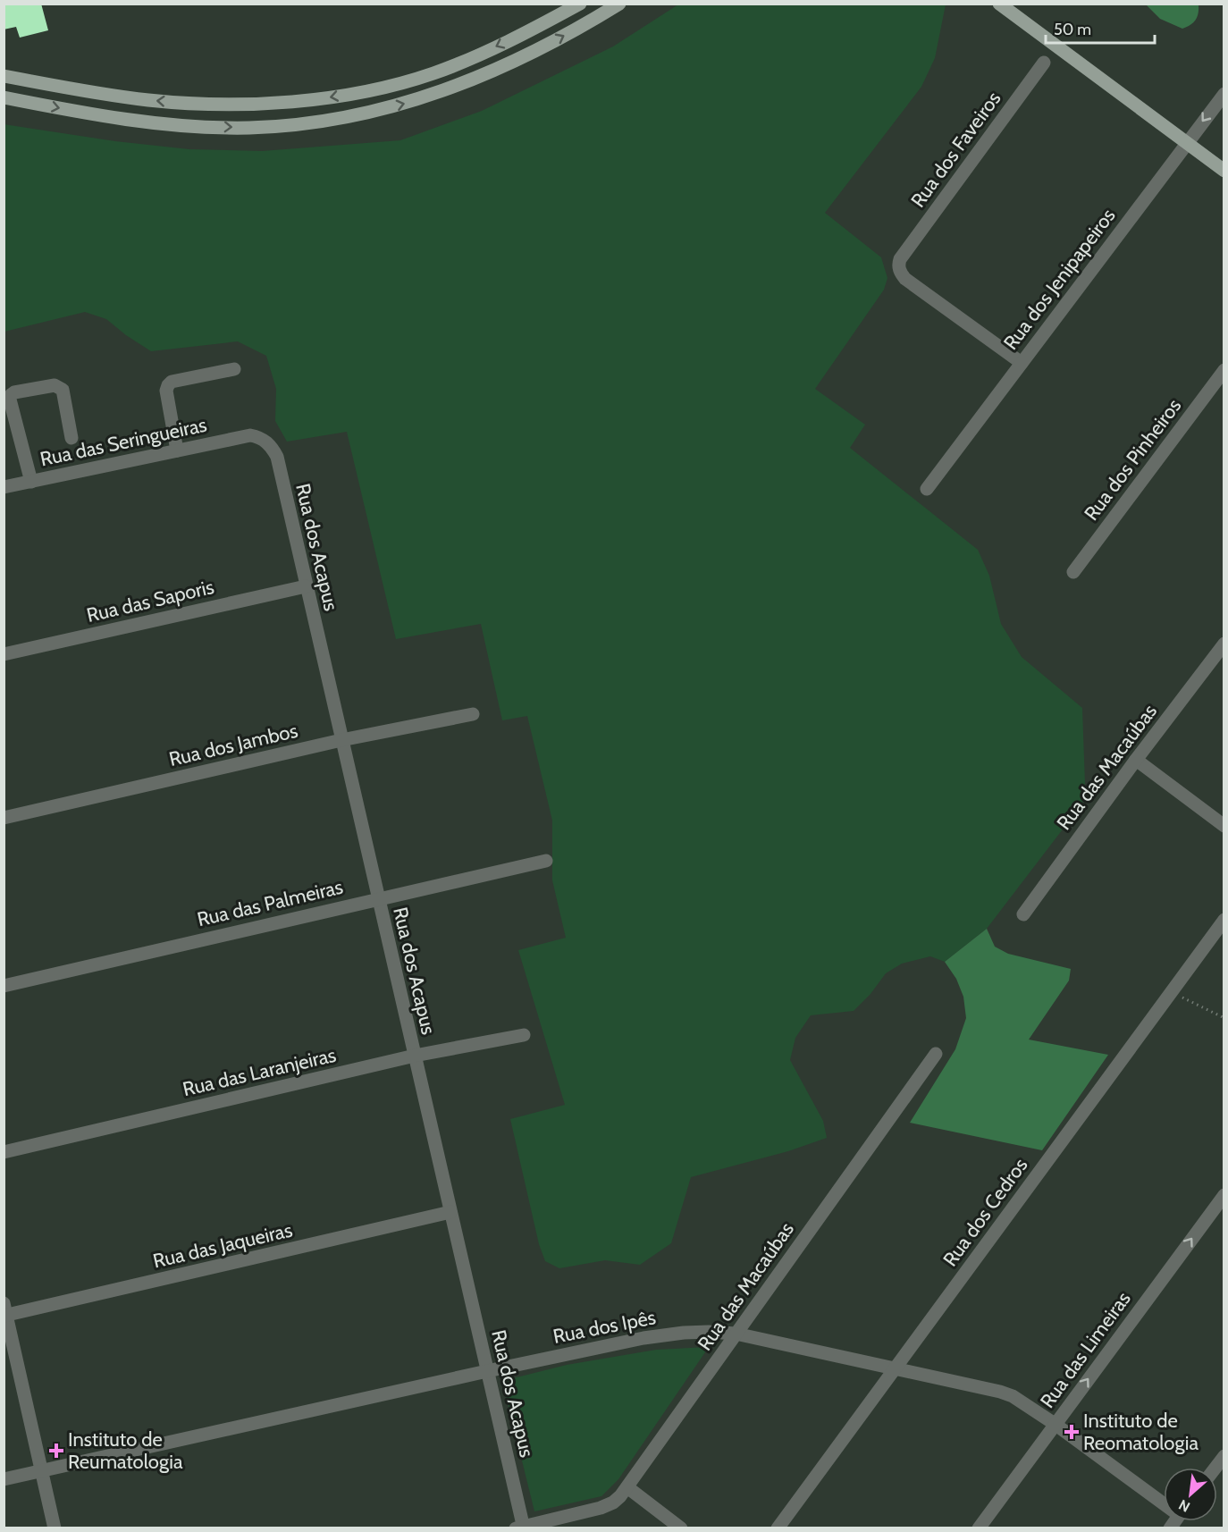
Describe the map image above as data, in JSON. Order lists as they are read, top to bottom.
{
  "streets": {
    "street": [
      "Rua dos Faveiros",
      "Rua dos Jenipapeiros",
      "Rua das Seringueiras",
      "Rua dos Pinheiros",
      "Rua dos Acapus",
      "Rua das Saporis",
      "Rua dos Jambos",
      "Rua das Macaúbas",
      "Rua das Palmeiras",
      "Rua das Laranjeiras",
      "Rua dos Cedros",
      "Rua das Jaqueiras",
      "Rua dos Ipês",
      "Rua das Limeiras"
    ]
  },
  "crossings": [
    ["Rua dos Faveiros", "Rua dos Jenipapeiros"],
    ["Rua das Seringueiras", "Rua dos Acapus"],
    ["Rua dos Acapus", "Rua das Saporis"],
    ["Rua dos Acapus", "Rua dos Jambos"],
    ["Rua dos Acapus", "Rua das Macaúbas"],
    ["Rua dos Acapus", "Rua das Palmeiras"],
    ["Rua dos Acapus", "Rua das Laranjeiras"],
    ["Rua dos Acapus", "Rua das Jaqueiras"],
    ["Rua dos Acapus", "Rua dos Ipês"],
    ["Rua das Macaúbas", "Rua dos Ipês"],
    ["Rua dos Cedros", "Rua dos Ipês"],
    ["Rua dos Ipês", "Rua das Limeiras"]
  ],
  "one_way": ["Rua das Limeiras"],
  "places": {
    "health": ["Instituto de Reomatologia", "Instituto de Reumatologia"]
  },
  "scale_bar": "50 m",
  "north": "bottom left"
}
